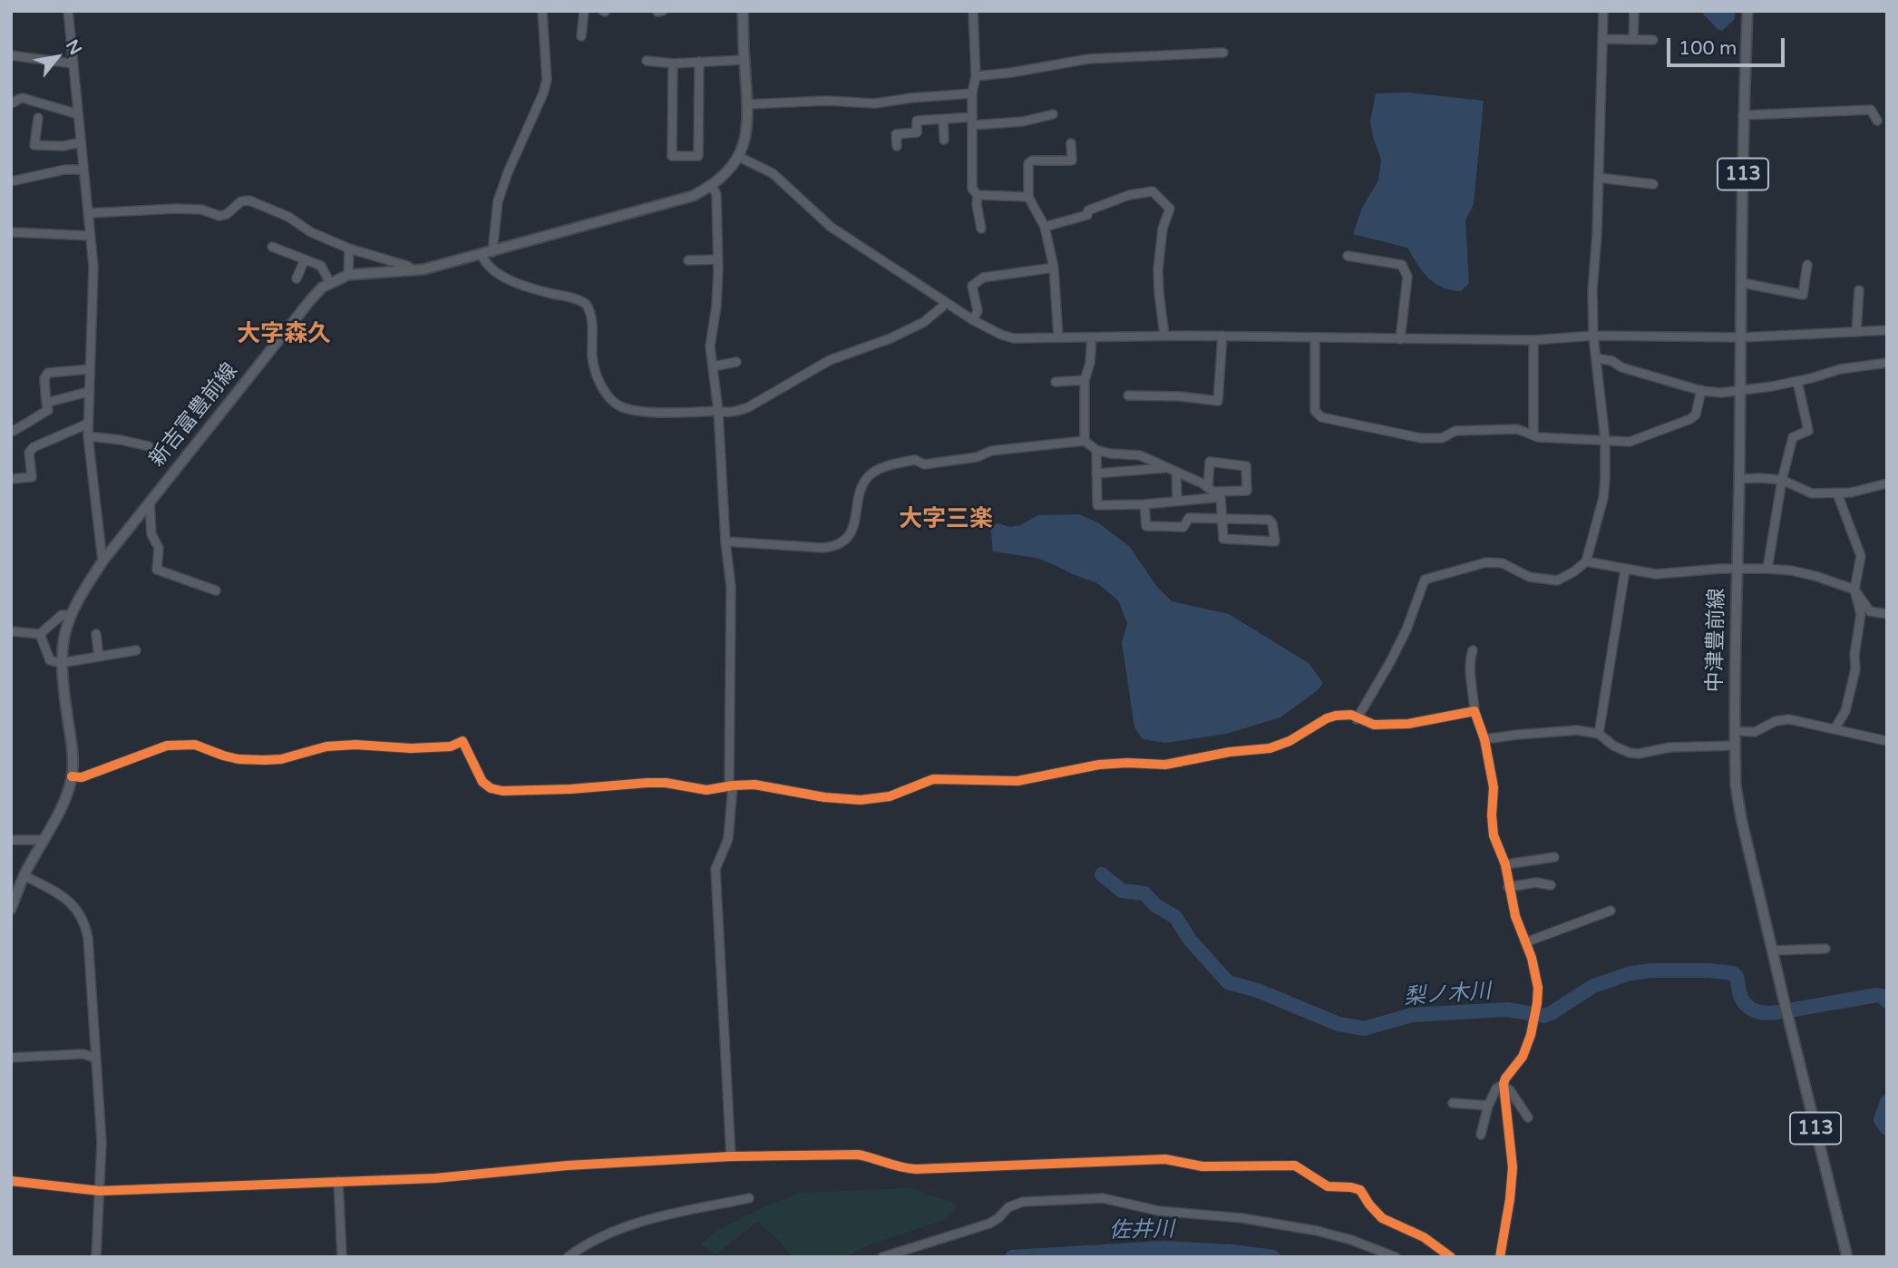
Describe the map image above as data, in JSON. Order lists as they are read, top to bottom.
{
  "streets": {
    "main road": ["113", "新吉富豊前線", "中津豊前線"]
  },
  "districts": ["大字森久", "大字三楽"],
  "water": ["梨ノ木川", "佐井川"],
  "scale_bar": "100 m",
  "north": "top right"
}
